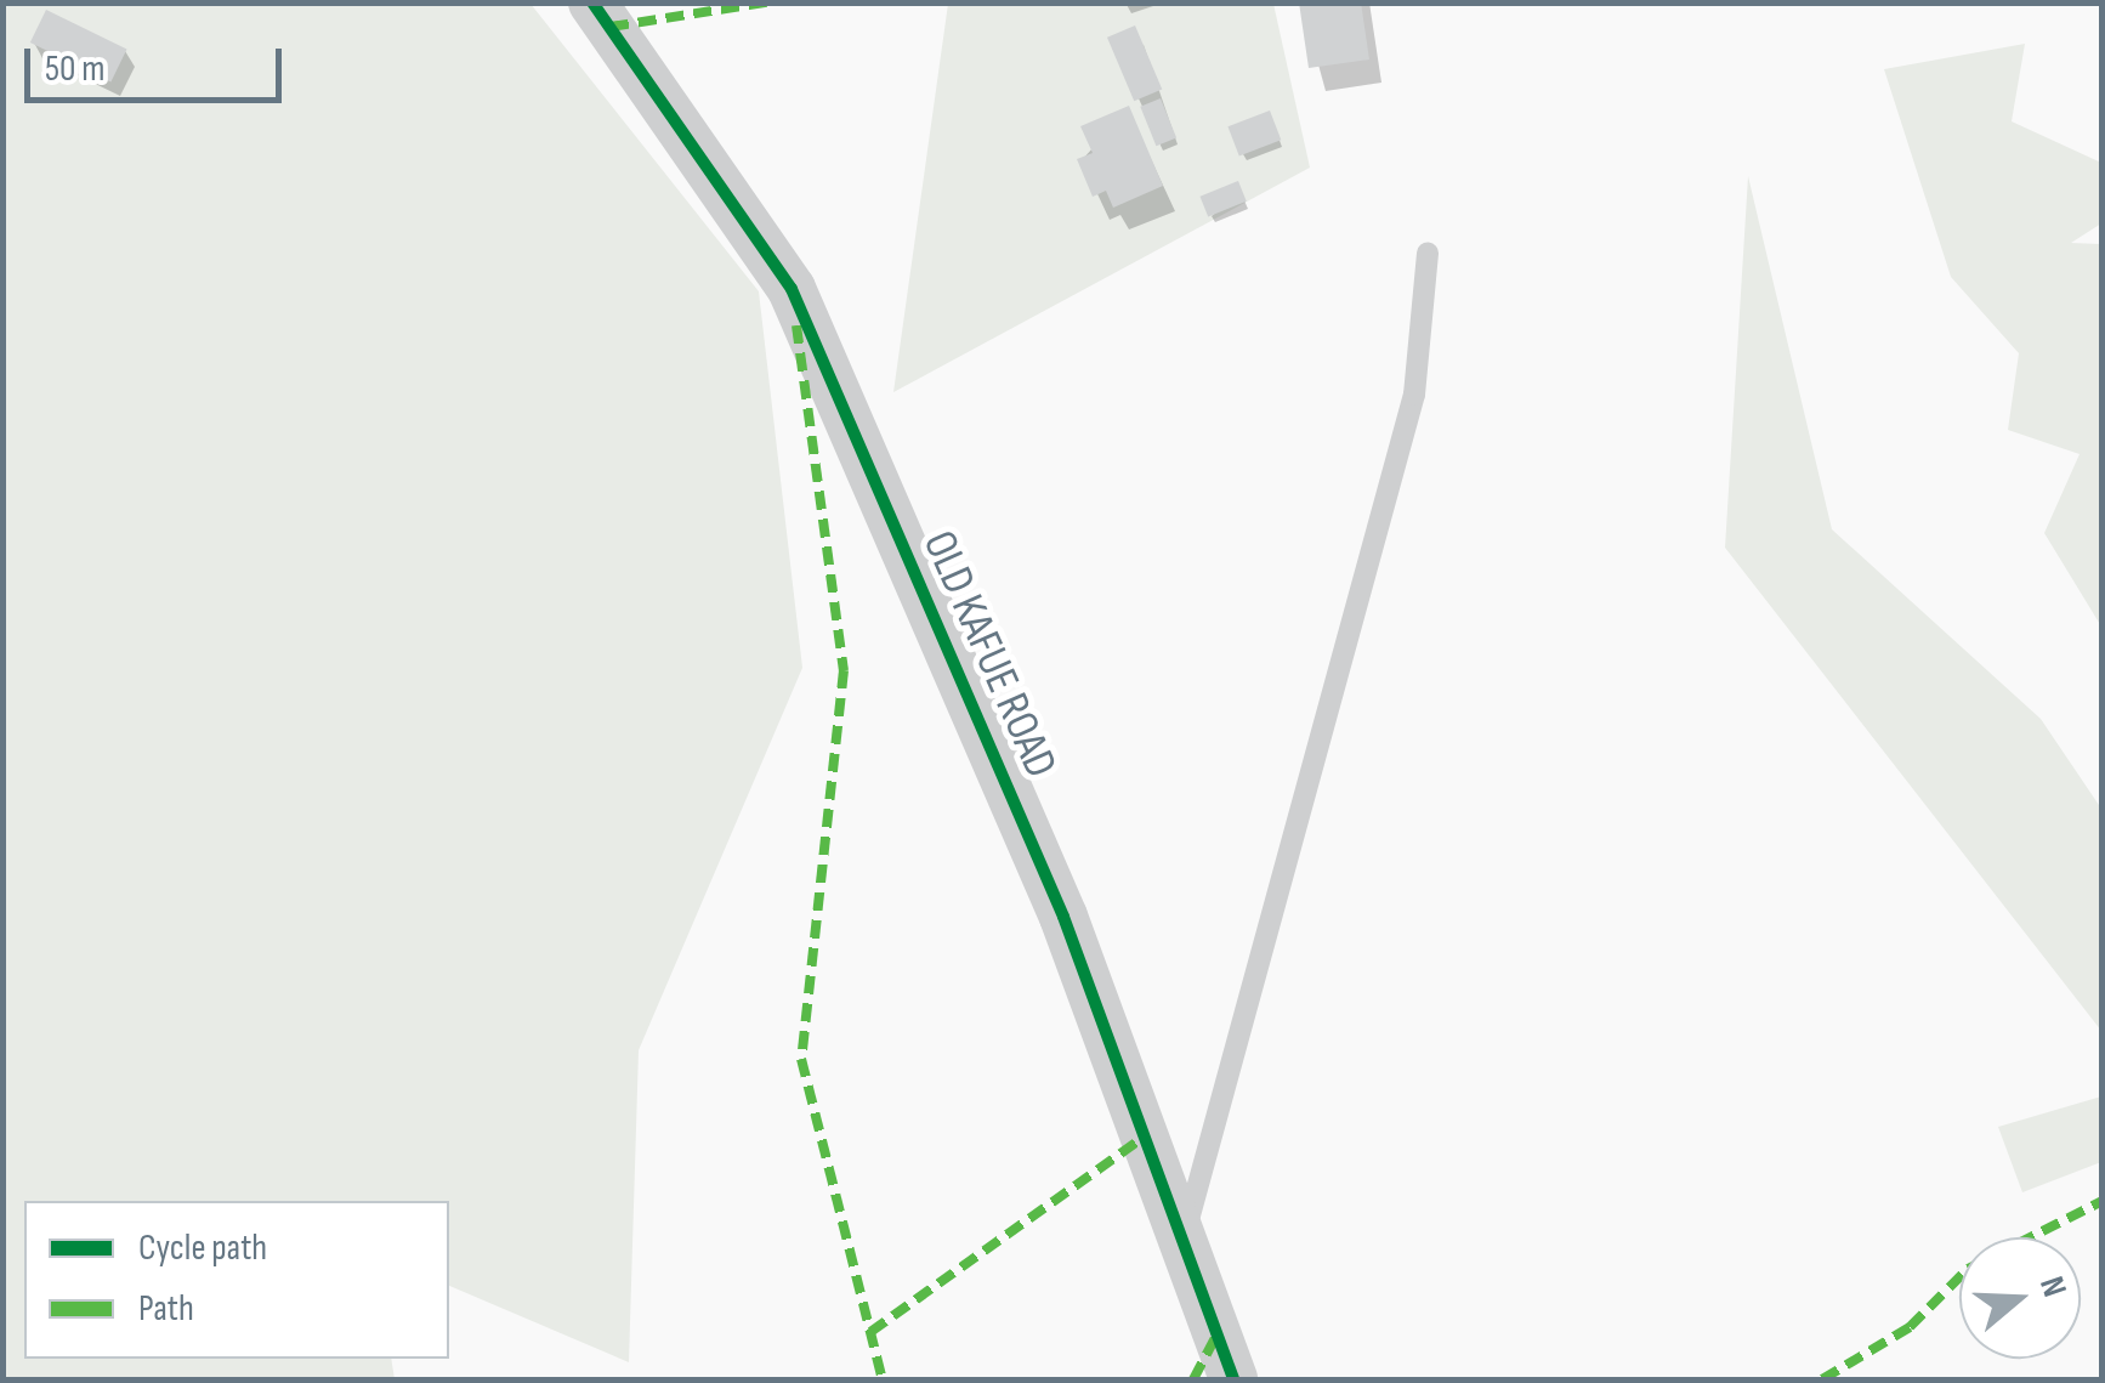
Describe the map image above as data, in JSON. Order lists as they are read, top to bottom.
{
  "streets": {
    "street": ["OLD KAFUE ROAD"]
  },
  "legend": ["Cycle path", "Path"],
  "scale_bar": "50 m",
  "north": "right"
}
